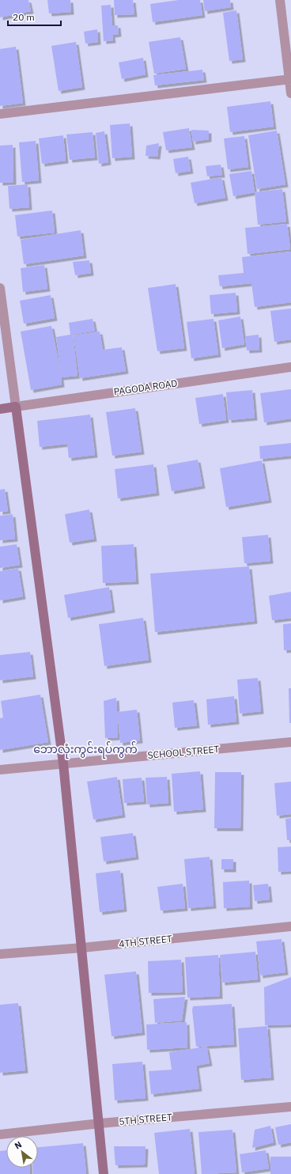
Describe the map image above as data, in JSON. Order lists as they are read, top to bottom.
{
  "streets": {
    "main road": ["PAGODA ROAD"],
    "street": ["SCHOOL STREET", "4TH STREET", "5TH STREET"]
  },
  "districts": ["ဘောလုံးကွင်းရပ်ကွက်"],
  "scale_bar": "20 m",
  "north": "top left"
}
